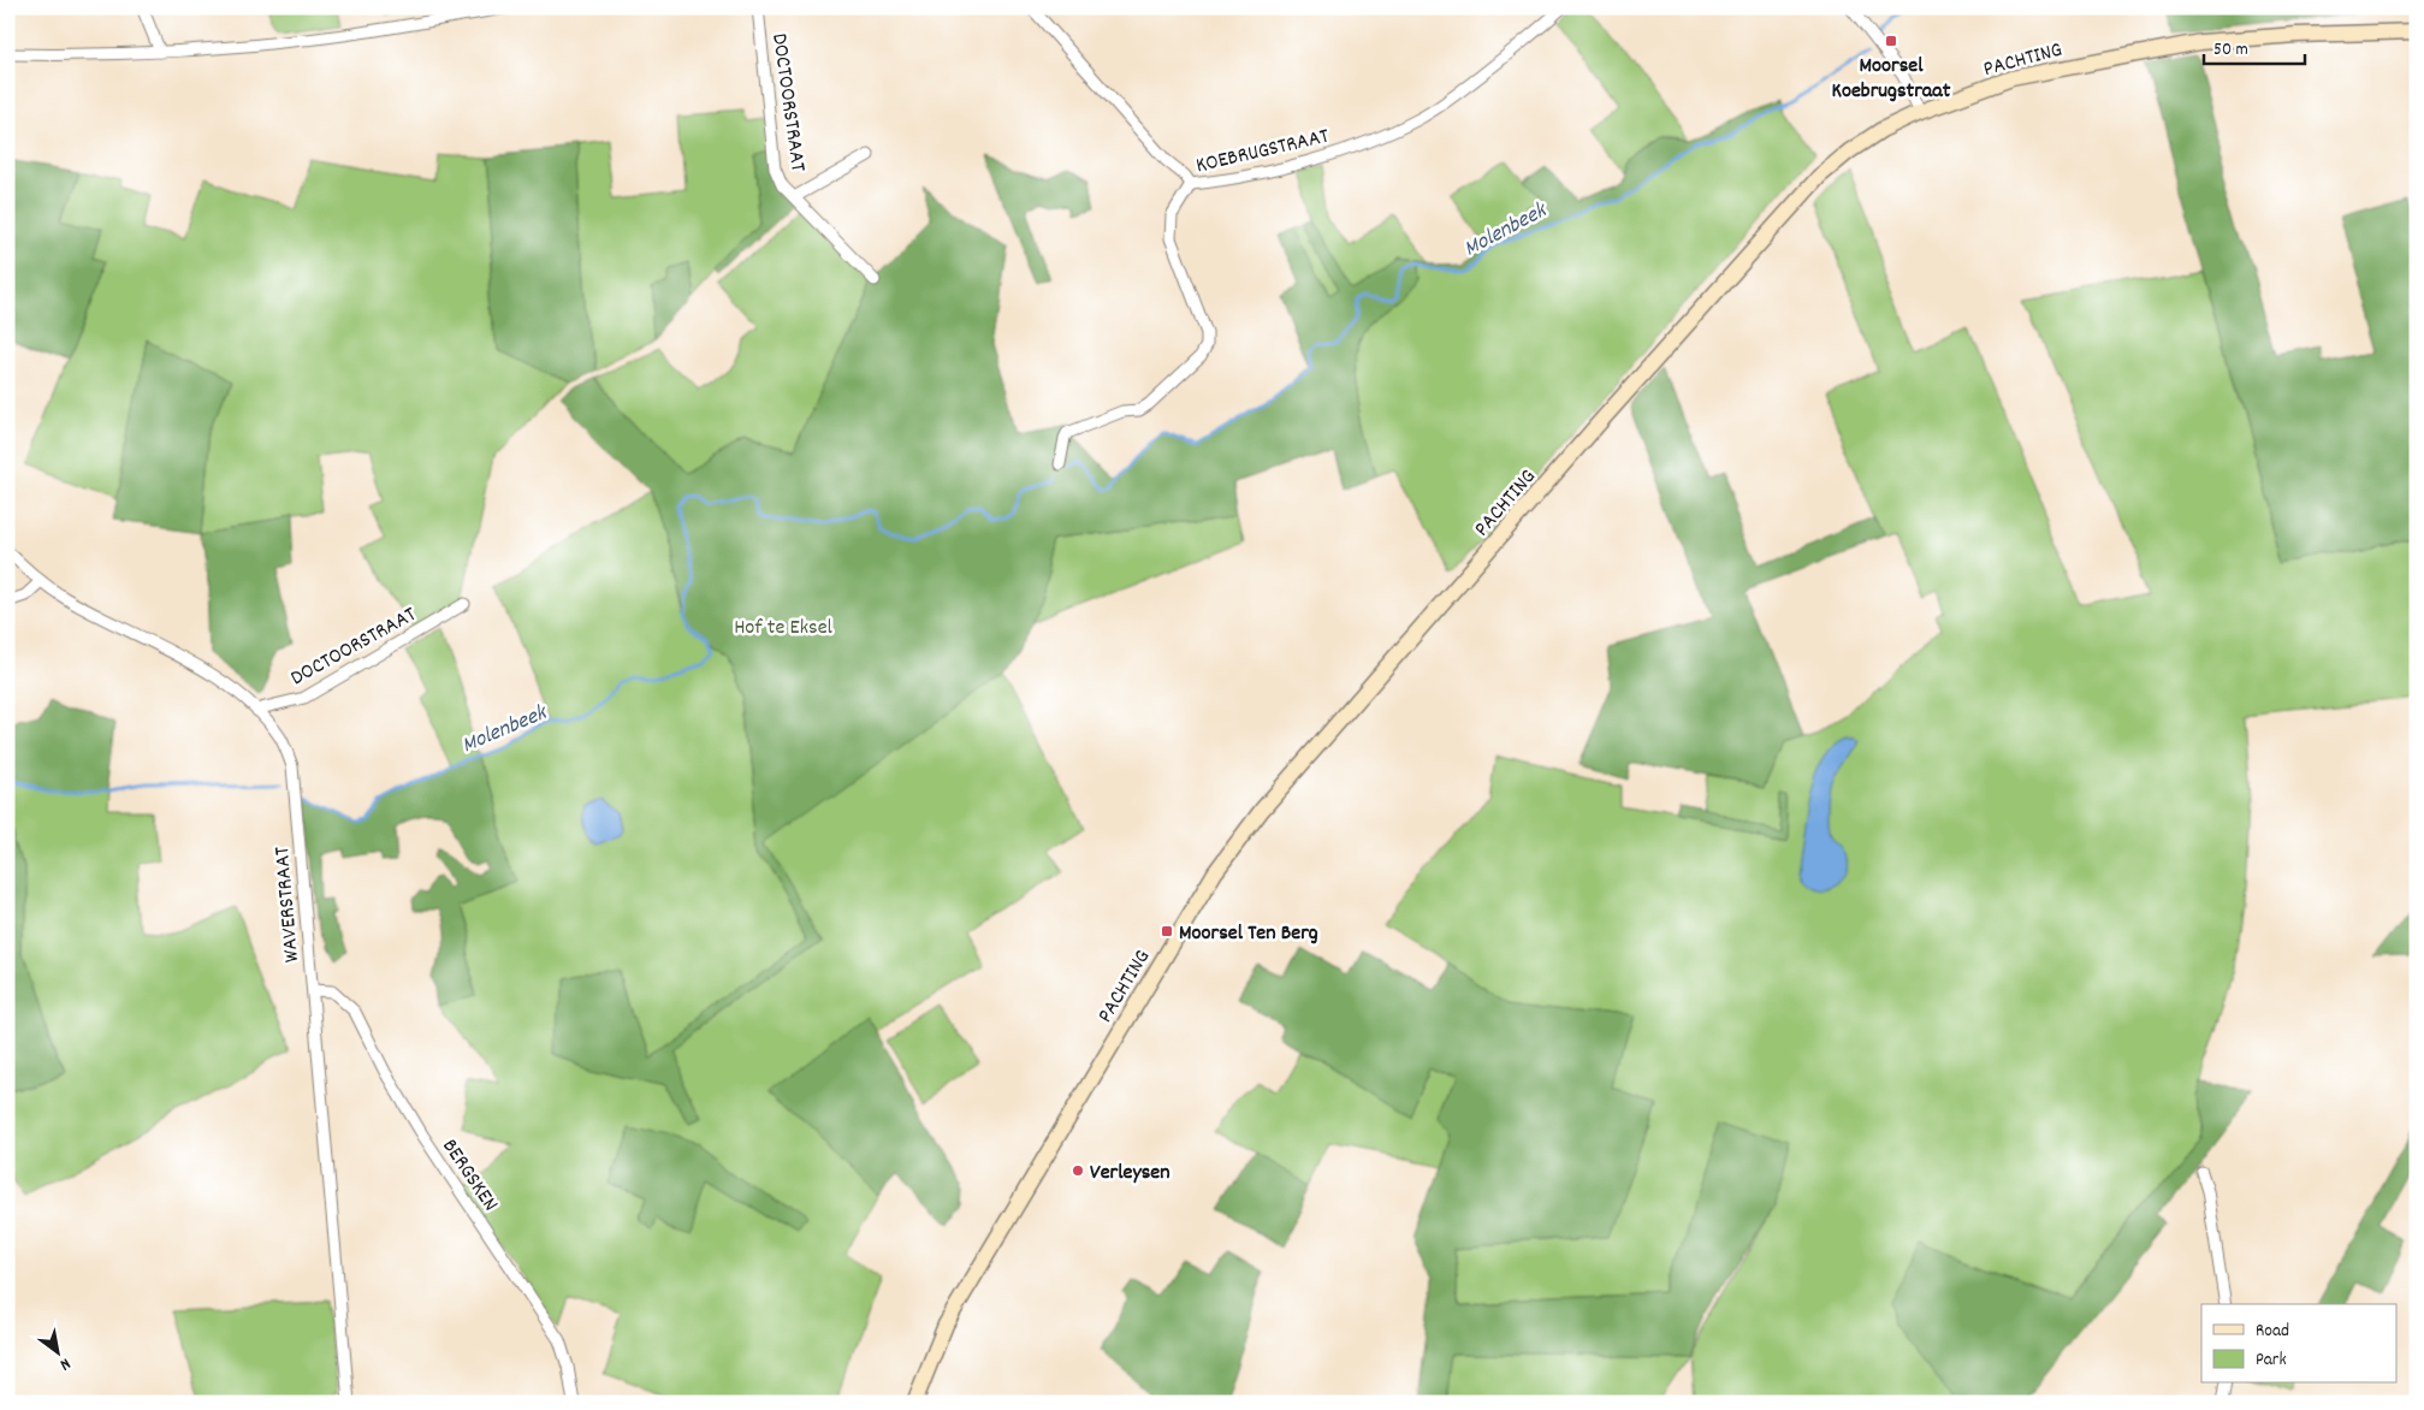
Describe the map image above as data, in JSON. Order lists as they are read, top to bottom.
{
  "streets": {
    "main road": ["PACHTING"],
    "street": [
      "DOCTOORSTRAAT",
      "KOEBRUGSTRAAT",
      "WAVERSTRAAT",
      "BERGSKEN"
    ]
  },
  "crossings": [
    ["DOCTOORSTRAAT", "WAVERSTRAAT"],
    ["WAVERSTRAAT", "BERGSKEN"]
  ],
  "water": ["Molenbeek"],
  "parks": ["Hof te Eksel"],
  "places": {
    "transit": ["Moorsel Koebrugstraat", "Moorsel Ten Berg"],
    "other": ["Verleysen"]
  },
  "legend": ["Road", "Park"],
  "scale_bar": "50 m",
  "north": "bottom right"
}
